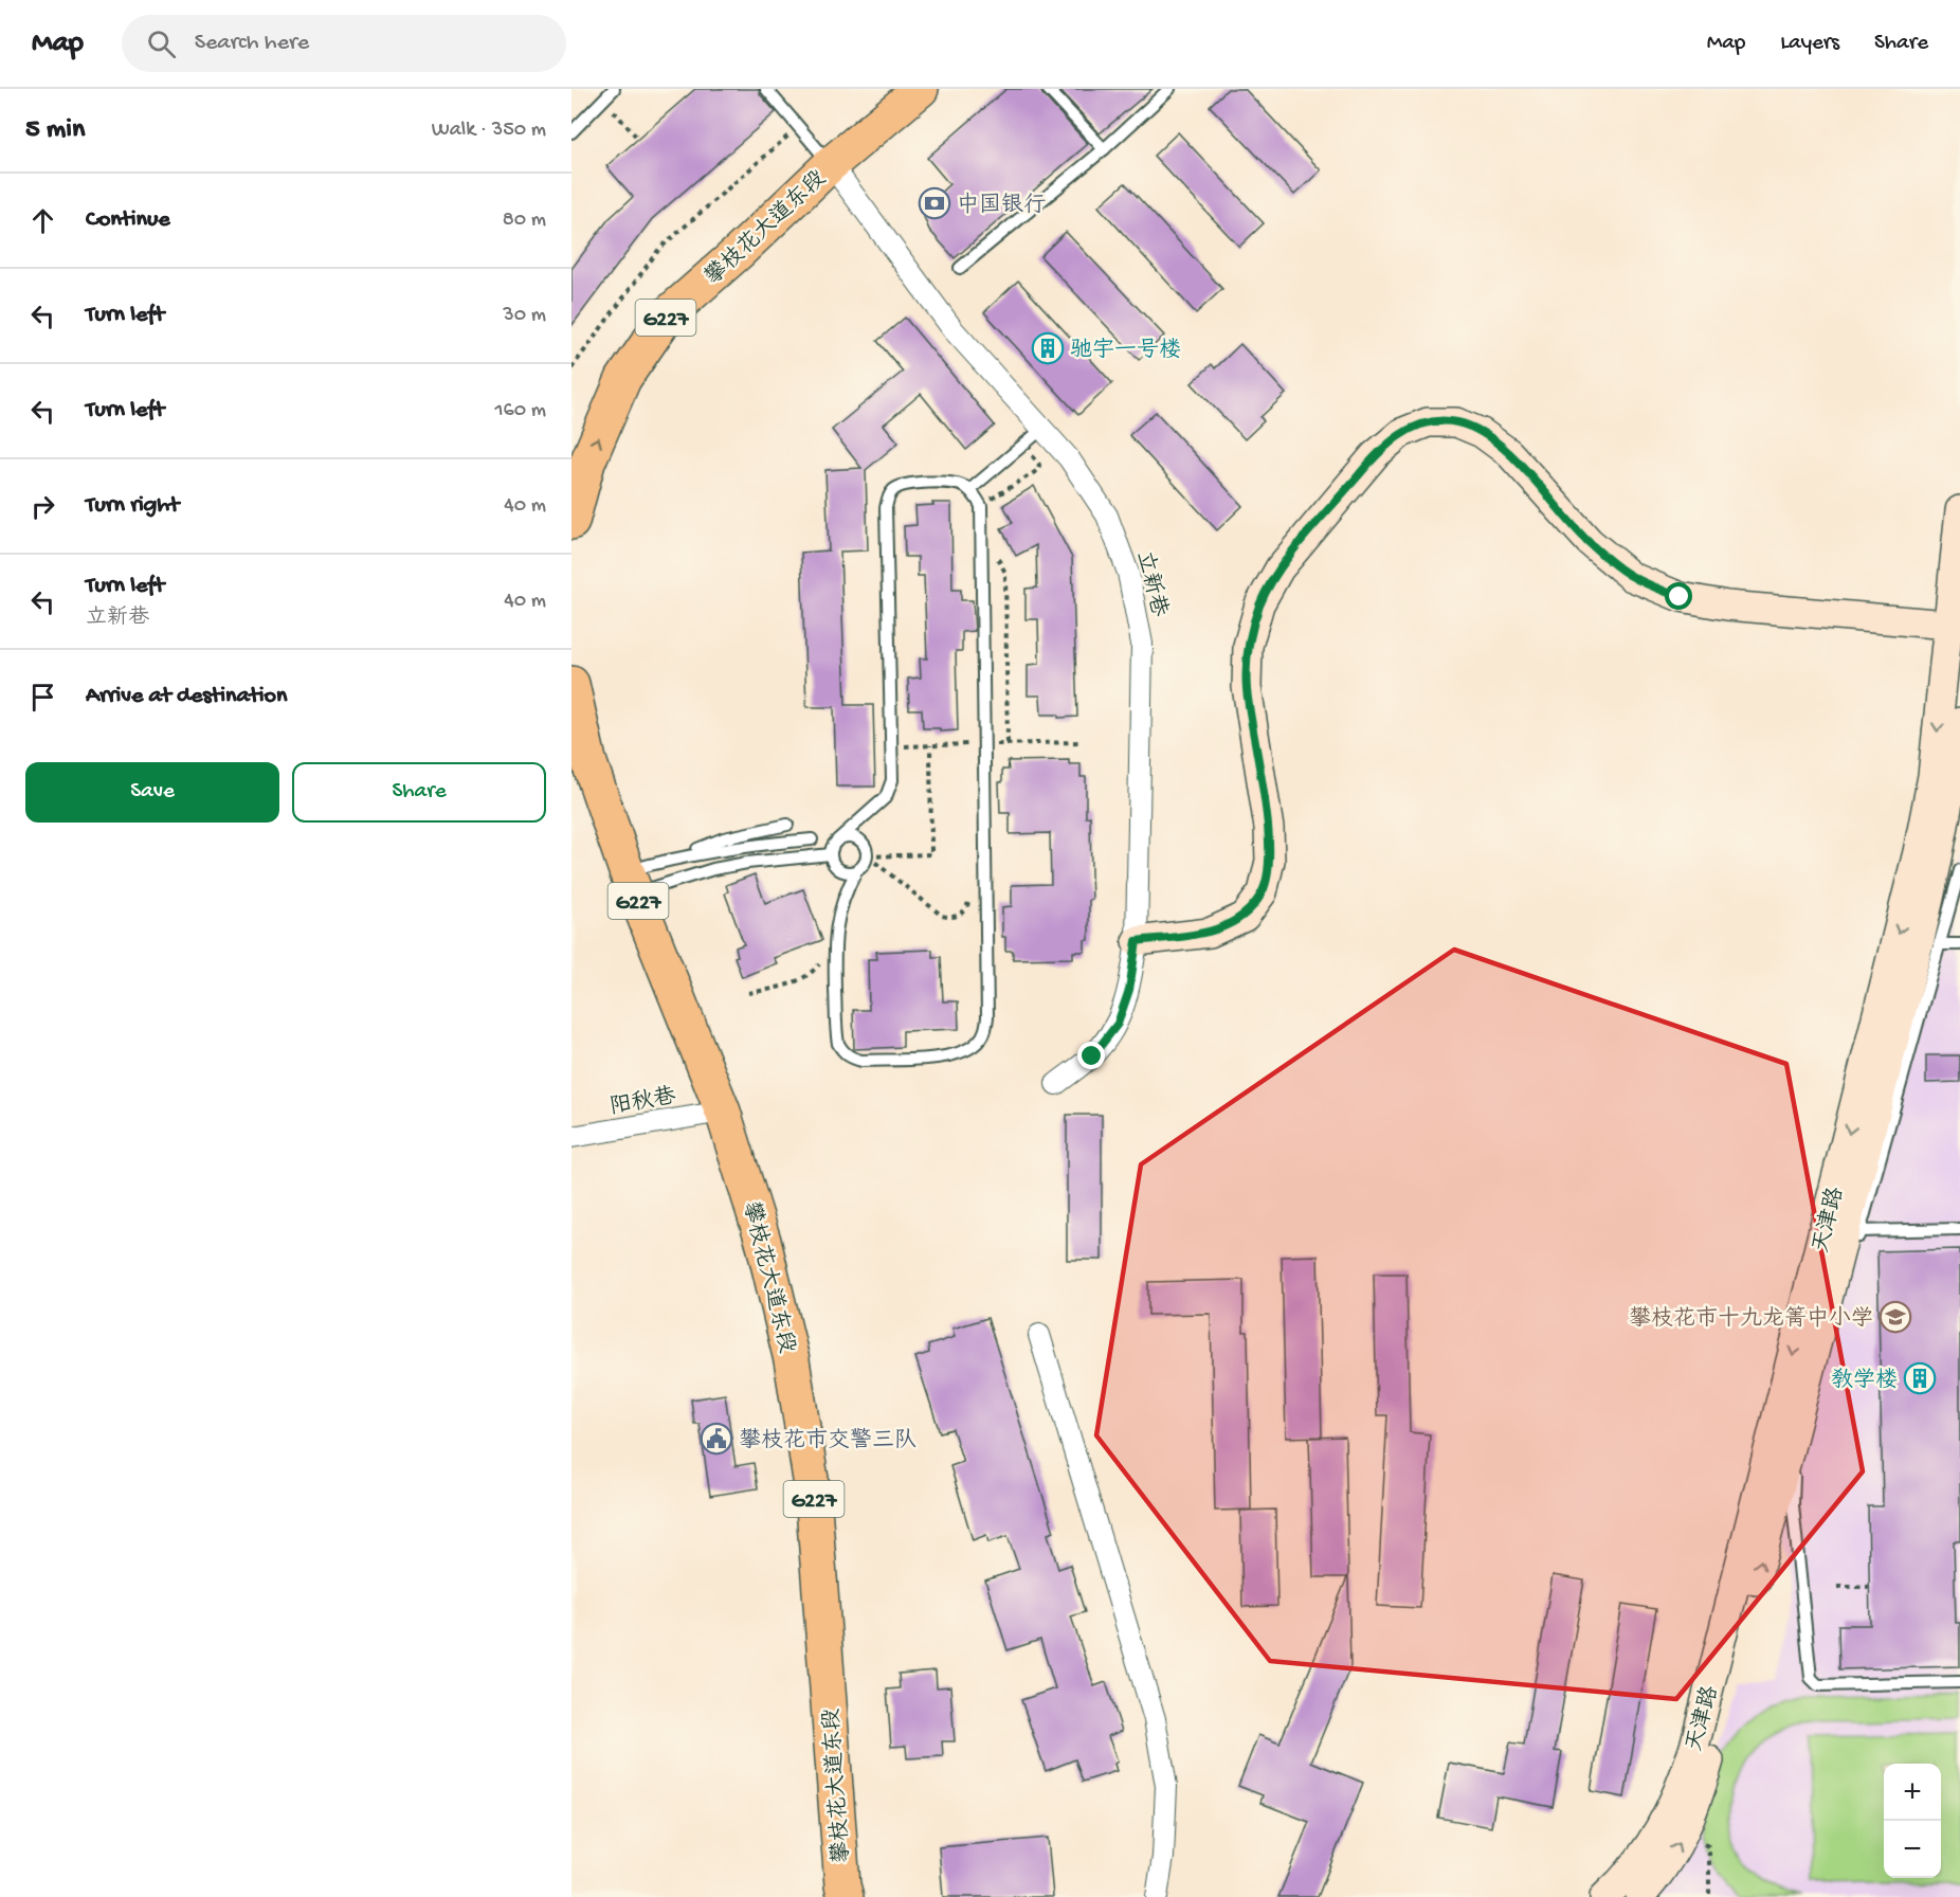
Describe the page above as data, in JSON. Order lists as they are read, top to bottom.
{
  "streets": {
    "highway": ["攀枝花大道东段", "G227"],
    "main road": ["天津路"],
    "street": ["立新巷", "阳秋巷"]
  },
  "crossings": [
    ["攀枝花大道东段", "立新巷"],
    ["攀枝花大道东段", "阳秋巷"]
  ],
  "places": {
    "bank": ["中国银行"],
    "building": ["驰宇一号楼", "教学楼"],
    "school or university": ["攀枝花市十九龙箐中小学"],
    "public building": ["攀枝花市交警三队"]
  },
  "page": {
    "header": "Map",
    "search": "Search here",
    "nav": ["Map", "Layers", "Share"],
    "heading": ["5 min", "Walk · 350 m"],
    "list": [
      ["Continue", "80 m"],
      ["Turn left", "30 m"],
      ["Turn left", "160 m"],
      ["Turn right", "40 m"],
      ["Turn left", "立新巷", "40 m"],
      "Arrive at destination"
    ],
    "buttons": ["Save", "Share"],
    "map_buttons": ["+", "−"]
  }
}
